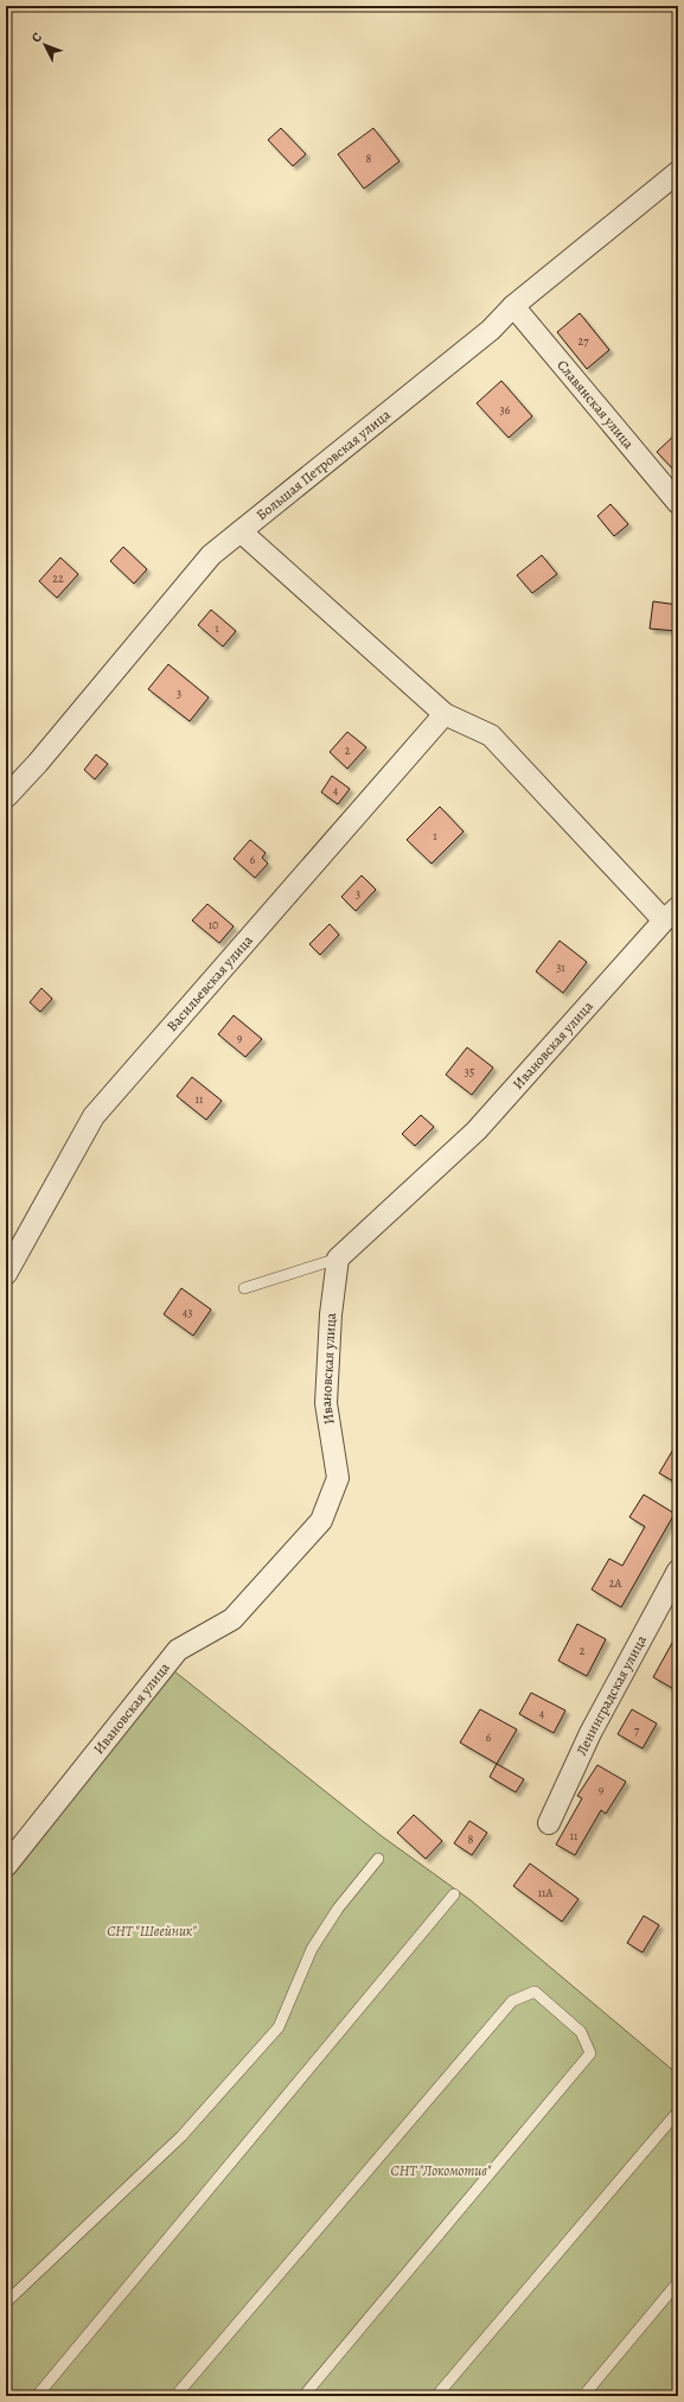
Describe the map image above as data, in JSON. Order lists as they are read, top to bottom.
{
  "streets": {
    "street": [
      "Славянская улица",
      "Большая Петровская улица",
      "Васильевская улица",
      "Ивановская улица",
      "Ленинградская улица"
    ]
  },
  "crossings": [
    ["Славянская улица", "Большая Петровская улица"]
  ],
  "parks": ["СНТ \"Швейник\"", "СНТ \"Локомотив\""],
  "house_numbers": [
    "8",
    "27",
    "36",
    "22",
    "1",
    "3",
    "2",
    "4",
    "1",
    "6",
    "3",
    "10",
    "31",
    "9",
    "35",
    "11",
    "43",
    "2А",
    "2",
    "4",
    "7",
    "6",
    "9",
    "11",
    "8",
    "11А"
  ],
  "north": "top left"
}
